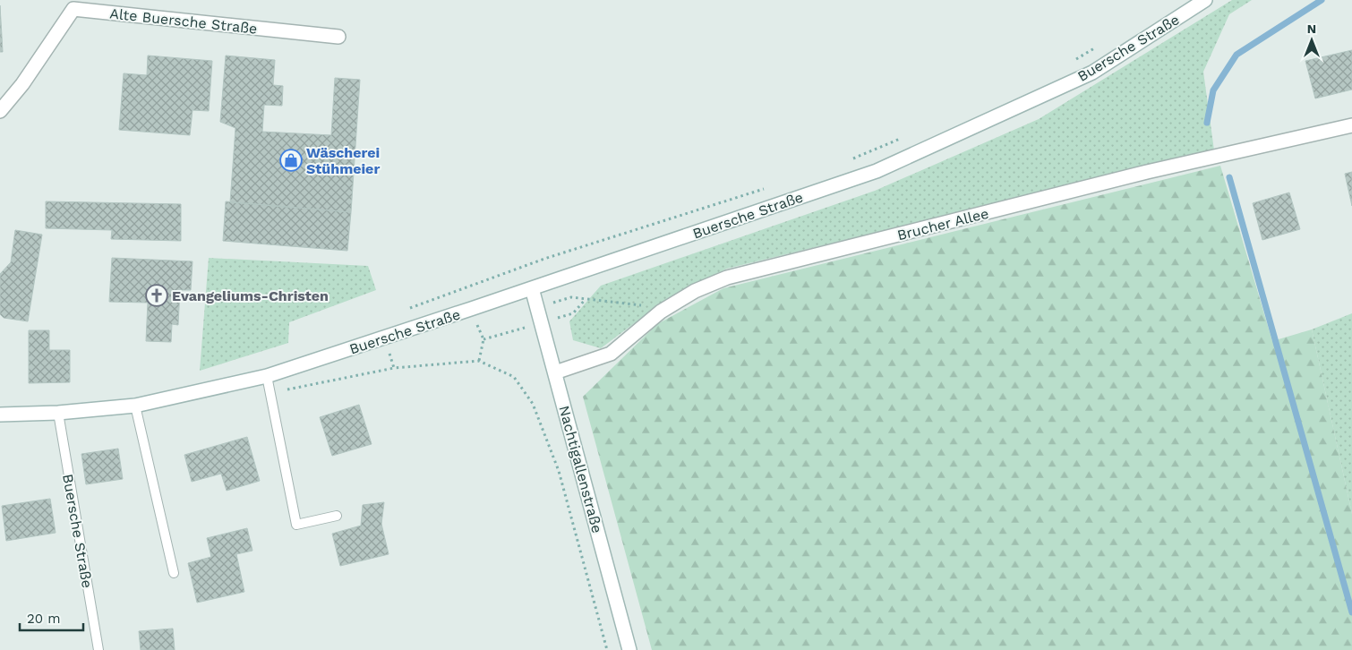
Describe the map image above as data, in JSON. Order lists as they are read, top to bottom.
{
  "streets": {
    "main road": [
      "Alte Buersche Straße",
      "Buersche Straße",
      "Brucher Allee",
      "Nachtigallenstraße"
    ]
  },
  "crossings": [
    ["Buersche Straße", "Nachtigallenstraße"],
    ["Brucher Allee", "Nachtigallenstraße"]
  ],
  "places": {
    "shop": ["Wäscherei Stühmeier"],
    "church": ["Evangeliums-Christen"]
  },
  "scale_bar": "20 m",
  "north": "top"
}
